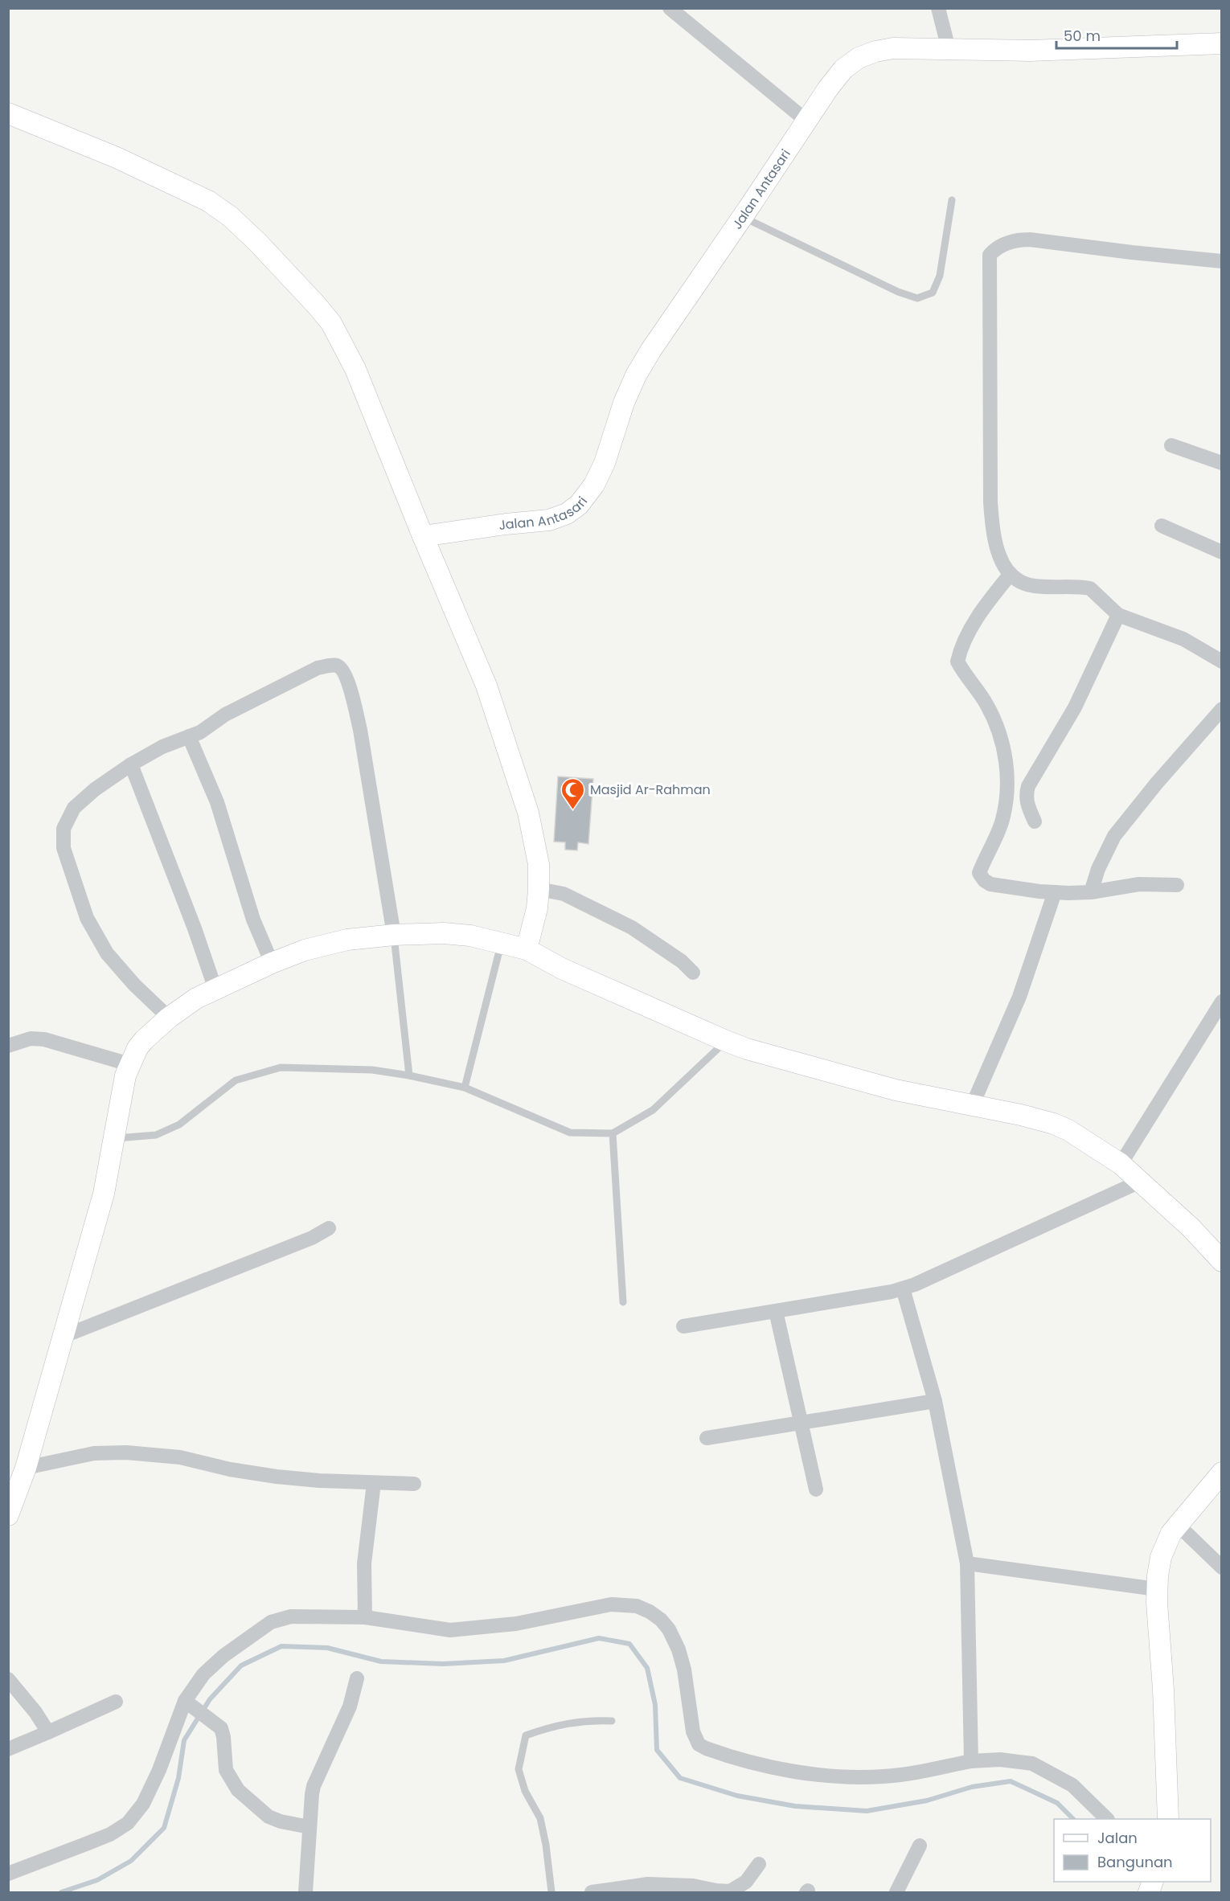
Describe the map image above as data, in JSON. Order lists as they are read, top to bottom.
{
  "streets": {
    "street": ["Jalan Antasari"]
  },
  "places": {
    "mosque": ["Masjid Ar-Rahman"]
  },
  "legend": ["Jalan", "Bangunan"],
  "scale_bar": "50 m"
}
